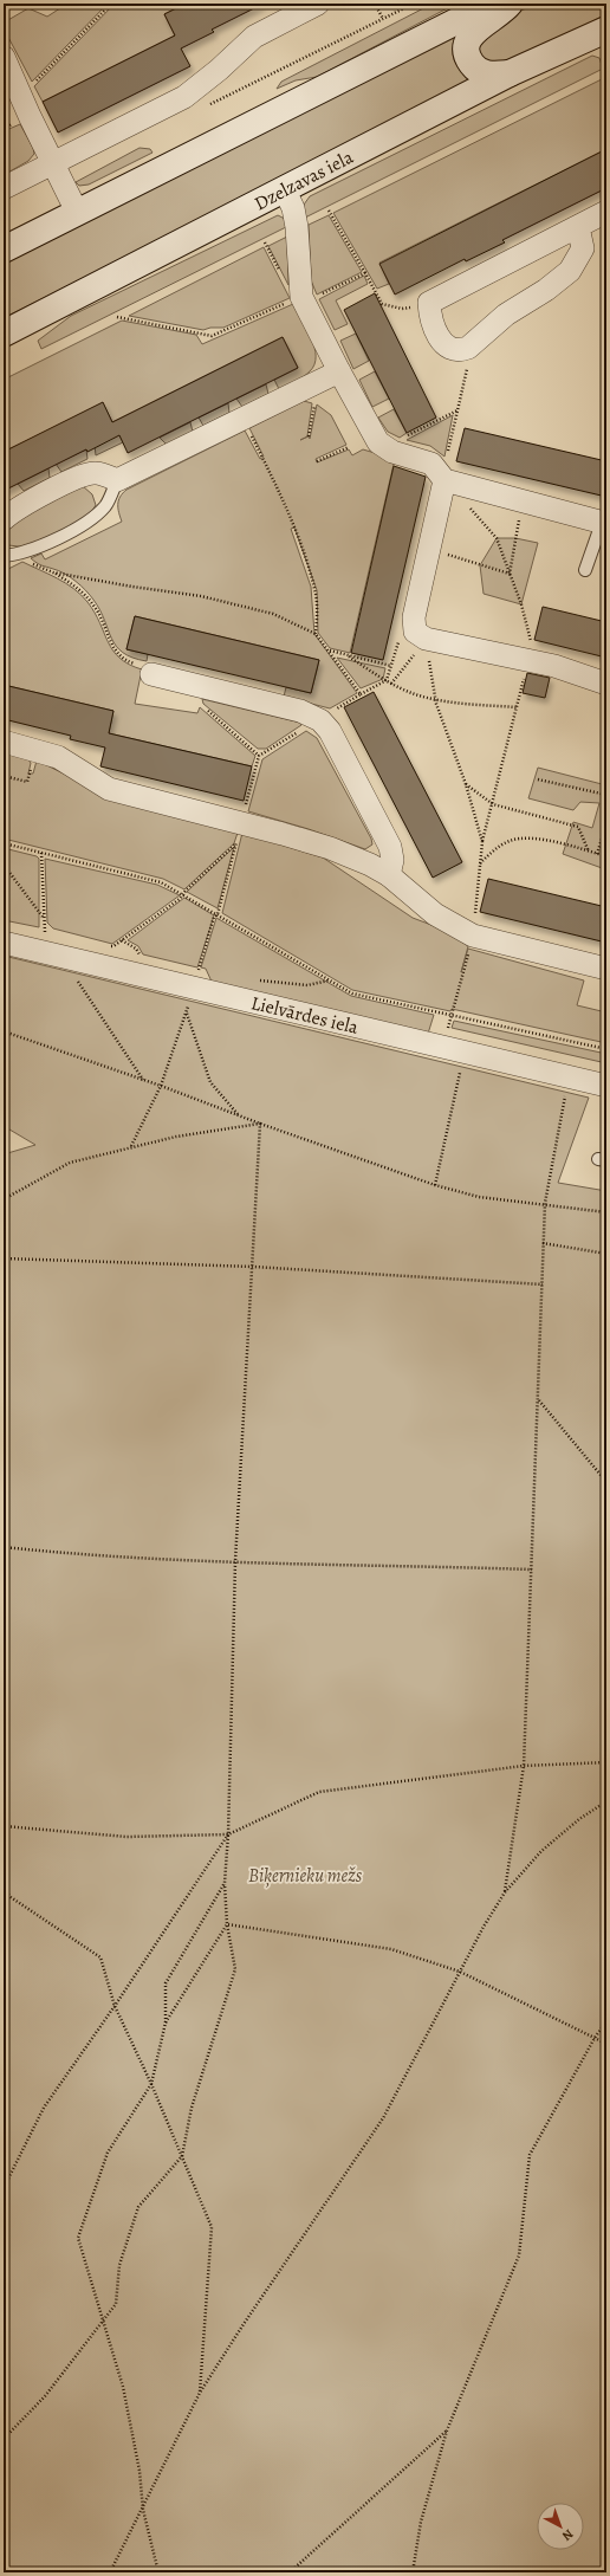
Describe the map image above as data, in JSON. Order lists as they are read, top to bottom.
{
  "streets": {
    "main road": ["Dzelzavas iela"],
    "street": ["Lielvārdes iela"]
  },
  "parks": ["Biķernieku mežs"],
  "north": "bottom right"
}
